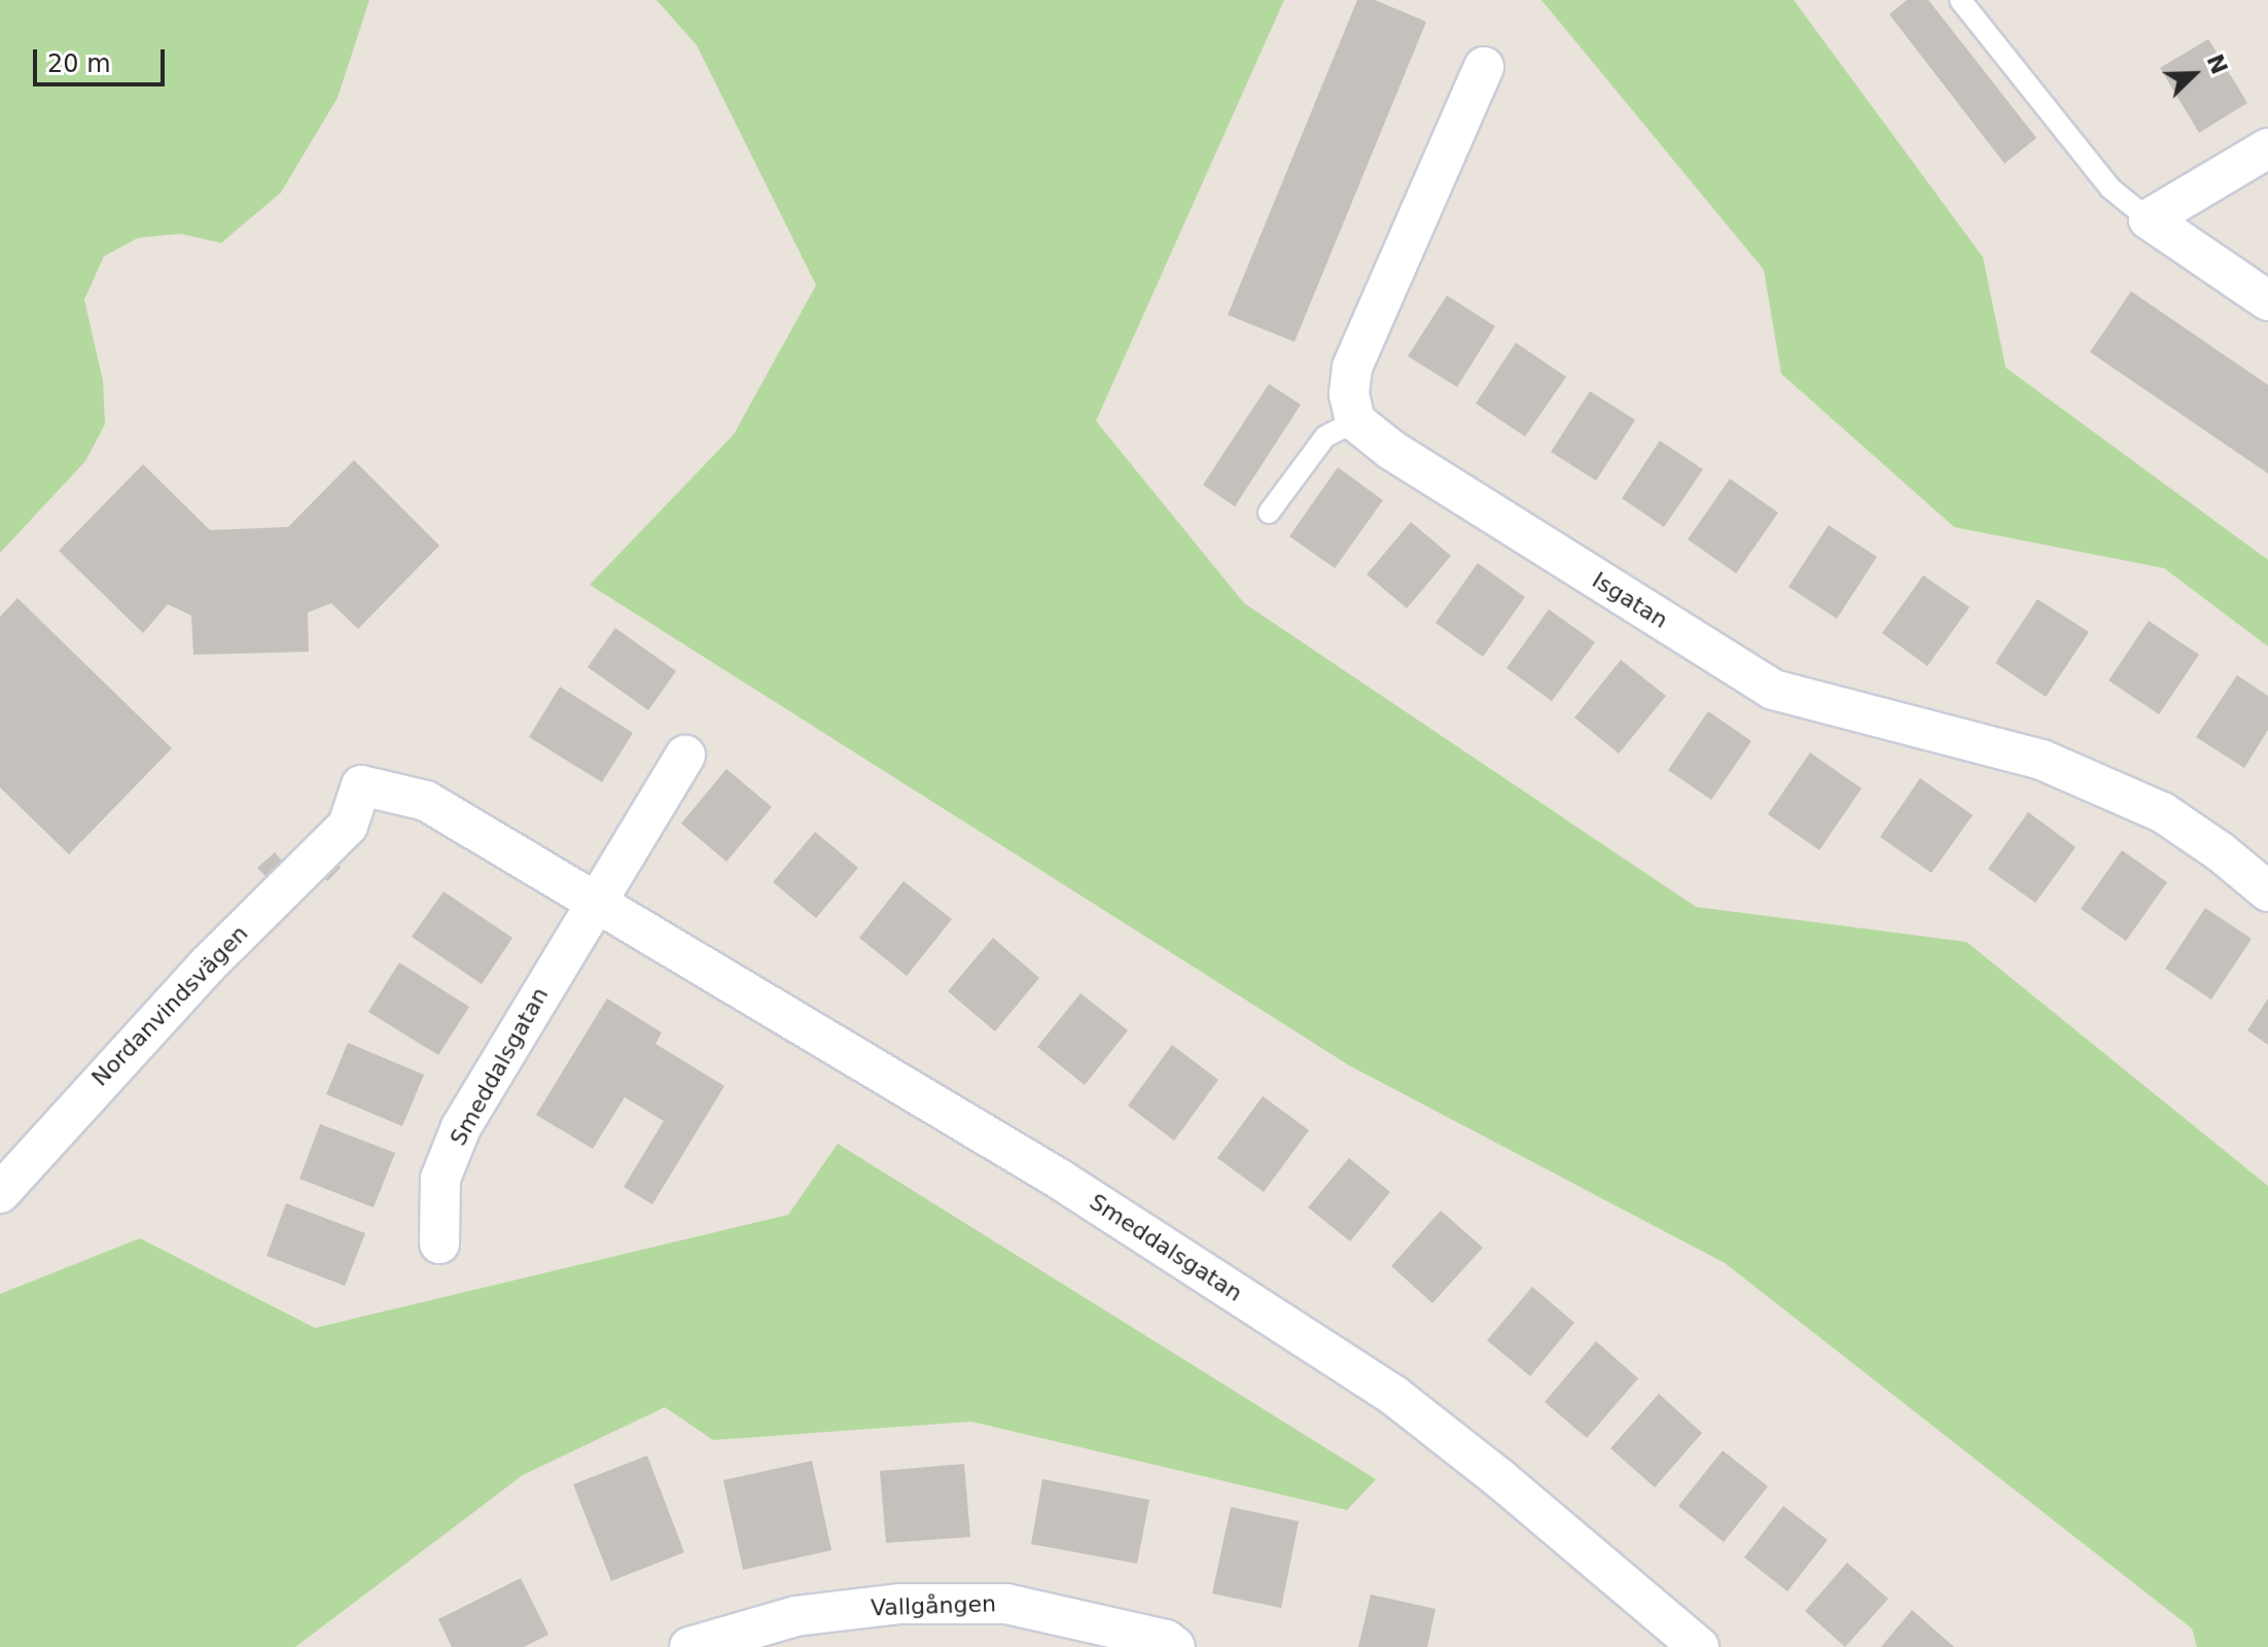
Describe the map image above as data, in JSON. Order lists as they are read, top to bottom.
{
  "streets": {
    "street": [
      "Isgatan",
      "Nordanvindsvägen",
      "Smeddalsgatan",
      "Vallgången"
    ]
  },
  "crossings": [
    ["Nordanvindsvägen", "Smeddalsgatan"]
  ],
  "scale_bar": "20 m",
  "north": "top right"
}
